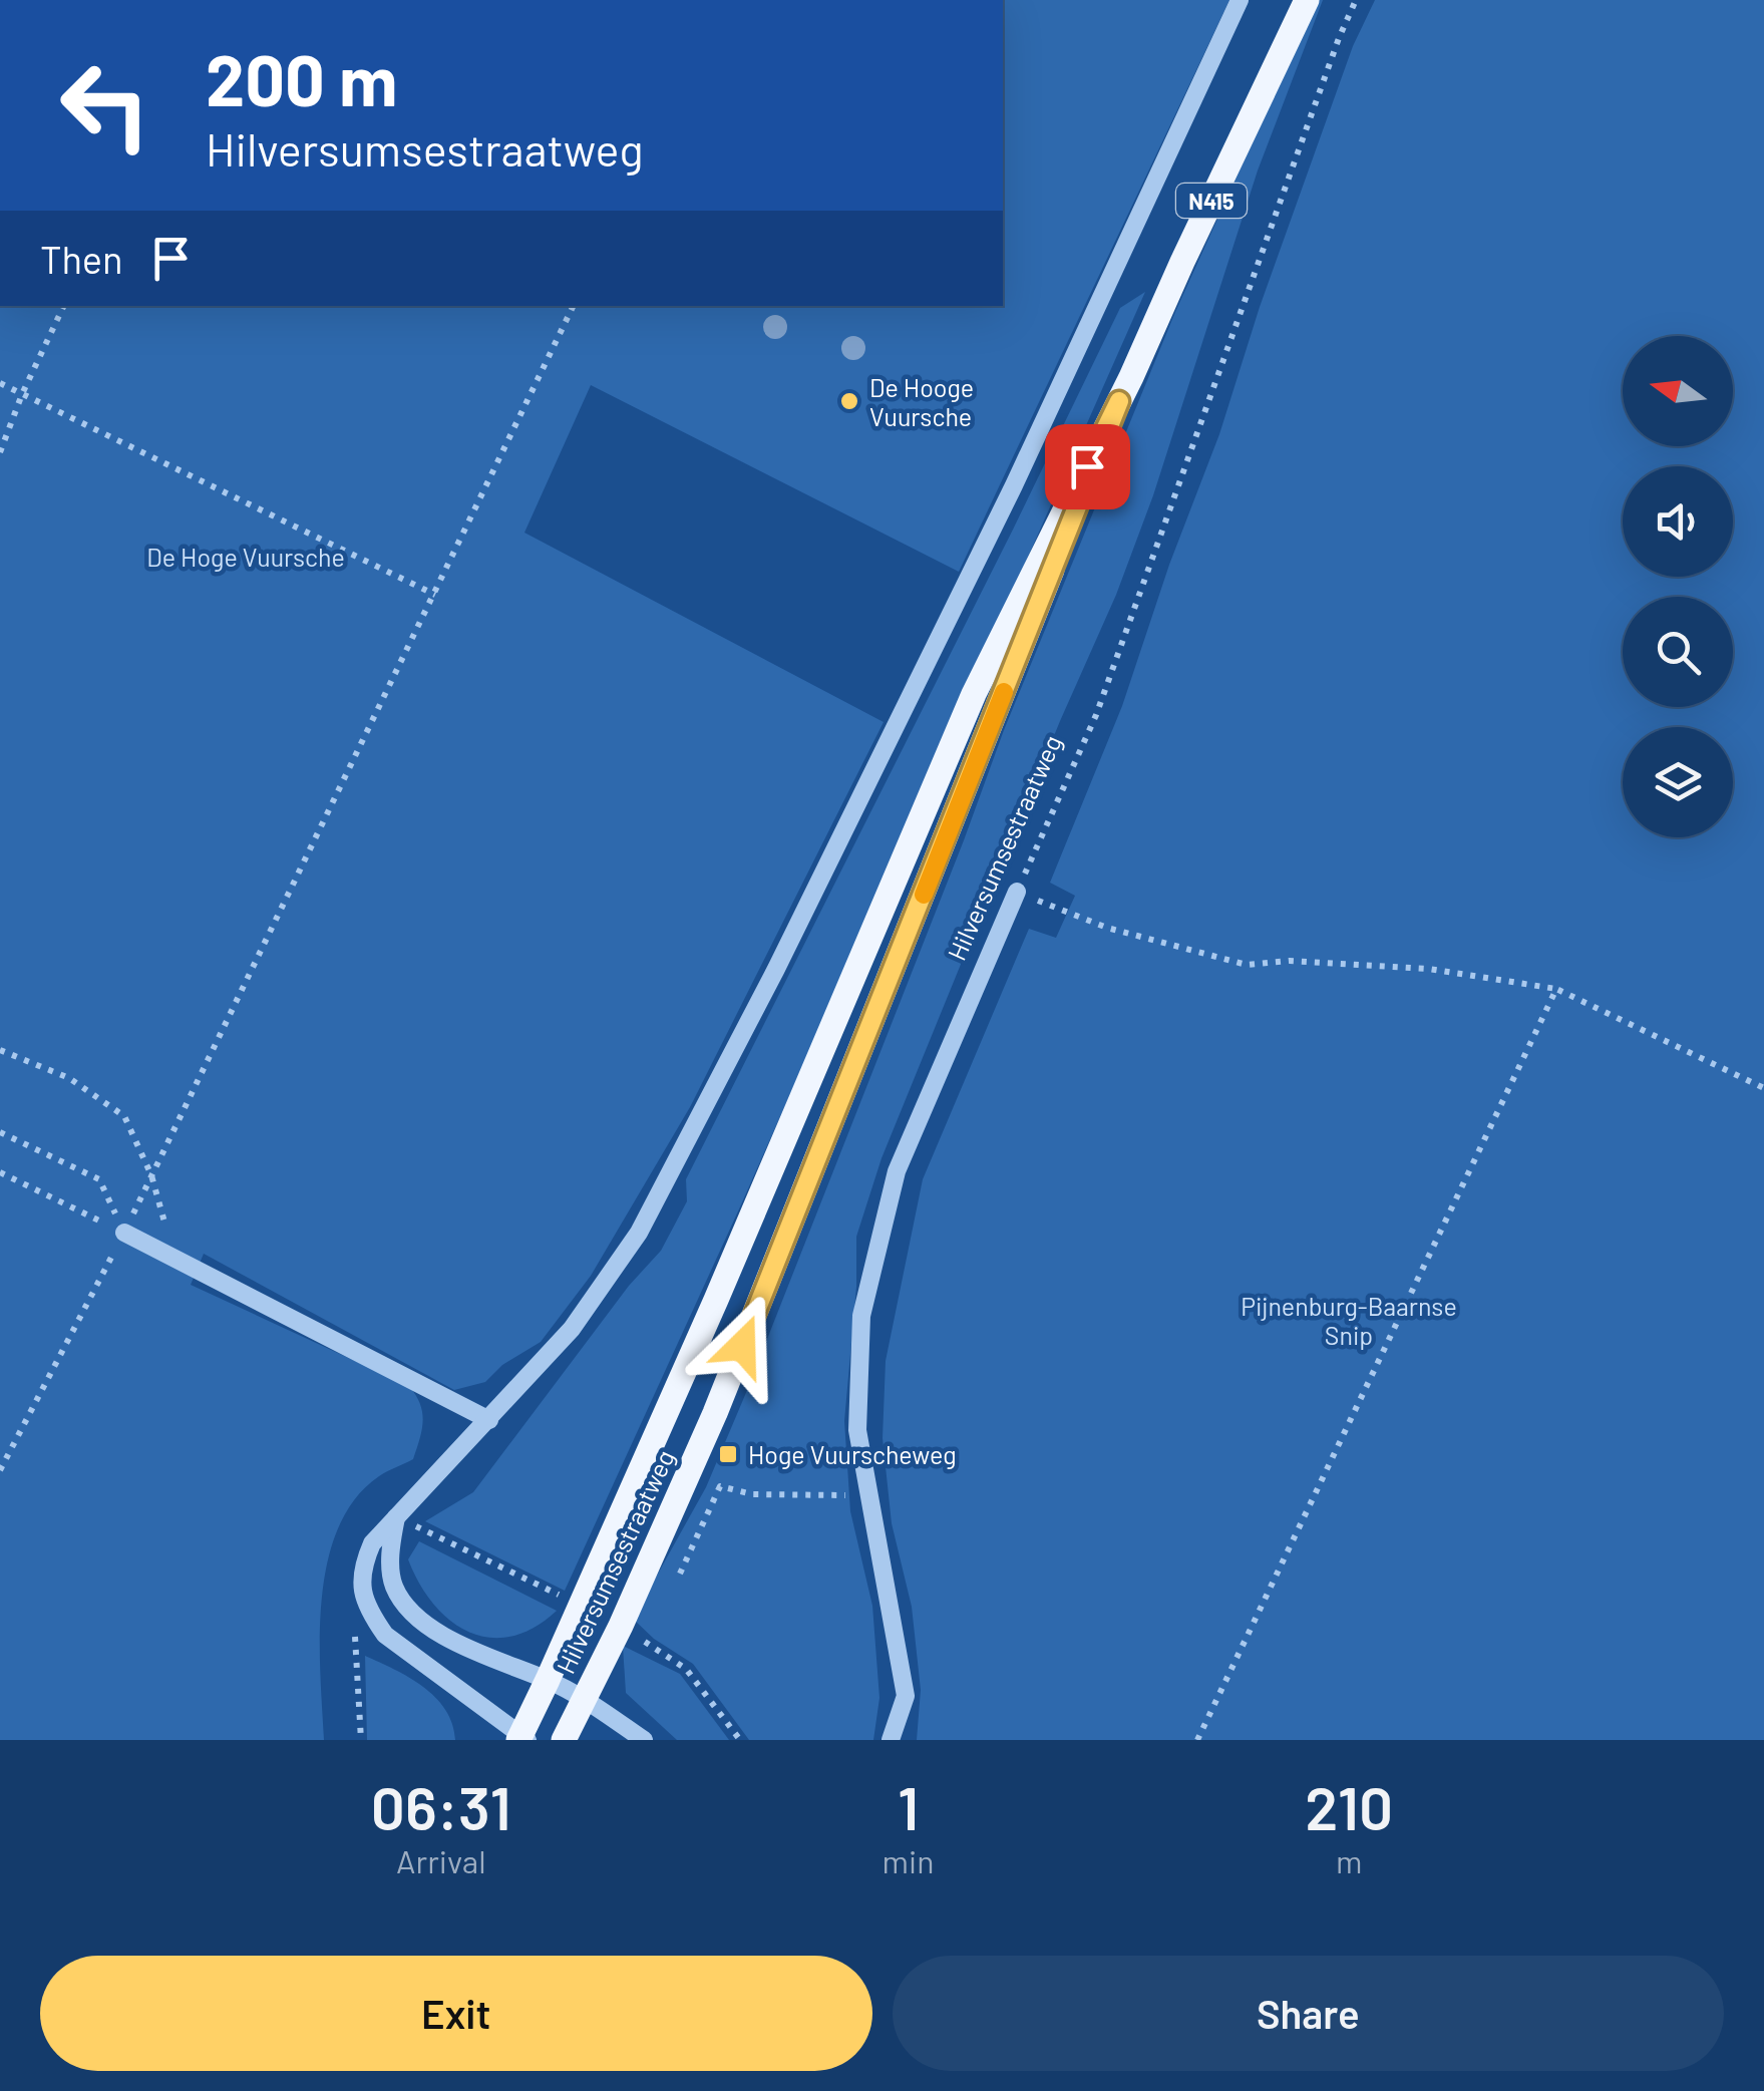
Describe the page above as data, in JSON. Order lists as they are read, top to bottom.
{
  "streets": {
    "main road": ["N415", "Hilversumsestraatweg"]
  },
  "parks": ["De Hoge Vuursche", "Pijnenburg-Baarnse Snip"],
  "places": {
    "other": ["De Hooge Vuursche"],
    "transit": ["Hoge Vuurscheweg"]
  },
  "north": "left",
  "page": {
    "turn": ["200 m", "Hilversumsestraatweg"],
    "then": "Then",
    "eta": [
      "06:31",
      "Arrival",
      "1",
      "min",
      "210",
      "m"
    ],
    "buttons": ["Exit", "Share"]
  }
}
